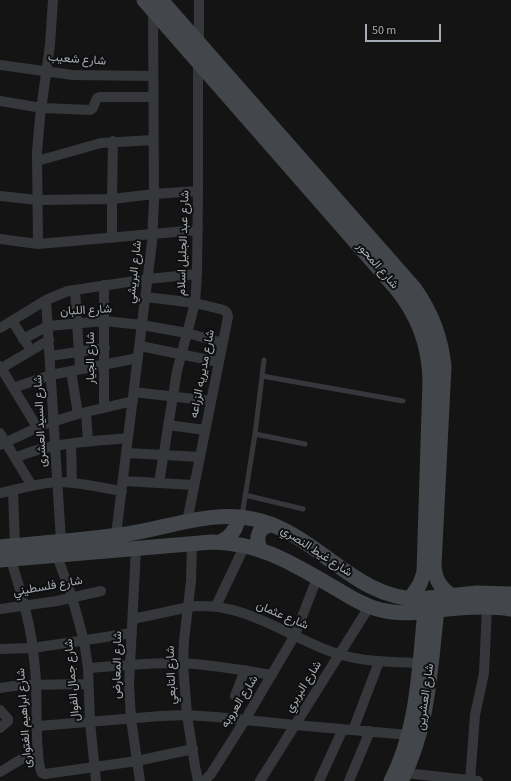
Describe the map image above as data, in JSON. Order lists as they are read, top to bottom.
{
  "streets": {
    "main road": ["شارع المحور", "شارع غيط النصري", "شارع العشرين"],
    "street": [
      "شارع شعيب",
      "شارع عبد الجليل اسلام",
      "شارع البريشي",
      "شارع اللبان",
      "شارع الجيار",
      "شارع مديريه الزراعه",
      "شارع السيد العشرى",
      "شارع فلسطيني",
      "شارع عثمان",
      "شارع المعارض",
      "شارع التابعي",
      "شارع جمال الفوال",
      "شارع البربري",
      "شارع العروبه",
      "شارع ابراهيم الغتوارى"
    ]
  },
  "crossings": [
    ["شارع شعيب", "شارع البريشي"],
    ["شارع عبد الجليل اسلام", "شارع المحور"],
    ["شارع عبد الجليل اسلام", "شارع اللبان"],
    ["شارع عبد الجليل اسلام", "شارع مديريه الزراعه"],
    ["شارع المحور", "شارع البريشي"],
    ["شارع المحور", "شارع غيط النصري"],
    ["شارع البريشي", "شارع اللبان"],
    ["شارع البريشي", "شارع مديريه الزراعه"],
    ["شارع البريشي", "شارع غيط النصري"],
    ["شارع اللبان", "شارع الجيار"],
    ["شارع اللبان", "شارع مديريه الزراعه"],
    ["شارع اللبان", "شارع السيد العشرى"],
    ["شارع مديريه الزراعه", "شارع غيط النصري"],
    ["شارع السيد العشرى", "شارع غيط النصري"],
    ["شارع غيط النصري", "شارع المعارض"],
    ["شارع غيط النصري", "شارع التابعي"],
    ["شارع غيط النصري", "شارع جمال الفوال"],
    ["شارع غيط النصري", "شارع البربري"],
    ["شارع غيط النصري", "شارع العشرين"],
    ["شارع غيط النصري", "شارع العروبه"],
    ["شارع غيط النصري", "شارع ابراهيم الغتوارى"],
    ["شارع فلسطيني", "شارع جمال الفوال"],
    ["شارع فلسطيني", "شارع ابراهيم الغتوارى"],
    ["شارع عثمان", "شارع المعارض"],
    ["شارع عثمان", "شارع التابعي"],
    ["شارع عثمان", "شارع البربري"],
    ["شارع عثمان", "شارع العشرين"],
    ["شارع عثمان", "شارع العروبه"],
    ["شارع المعارض", "شارع ابراهيم الغتوارى"],
    ["شارع التابعي", "شارع ابراهيم الغتوارى"],
    ["شارع جمال الفوال", "شارع ابراهيم الغتوارى"]
  ],
  "scale_bar": "50 m"
}
